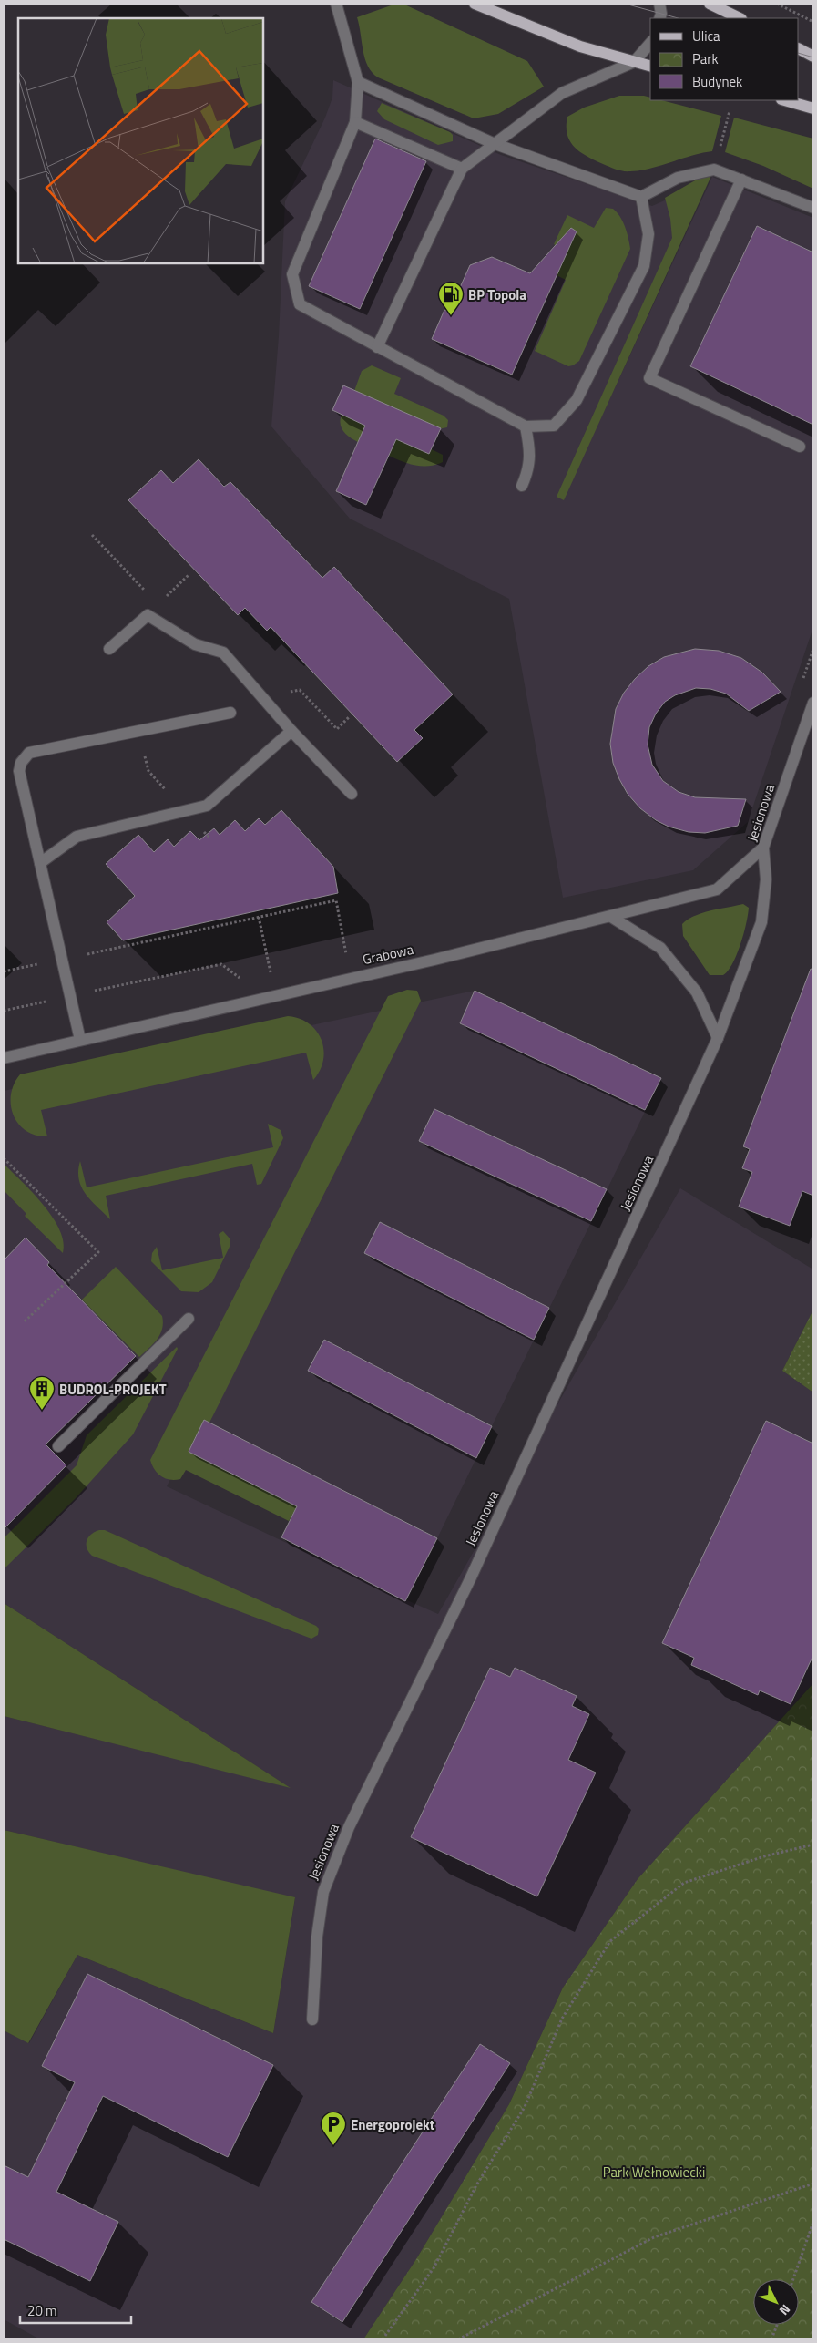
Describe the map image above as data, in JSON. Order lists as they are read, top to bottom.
{
  "streets": {
    "street": ["Jesionowa", "Grabowa"]
  },
  "crossings": [
    ["Jesionowa", "Grabowa"]
  ],
  "parks": ["Park Wełnowiecki"],
  "places": {
    "fuel station": ["BP Topola"],
    "building": ["BUDROL-PROJEKT"],
    "parking": ["Energoprojekt"]
  },
  "legend": ["Ulica", "Park", "Budynek"],
  "scale_bar": "20 m",
  "north": "bottom right"
}
